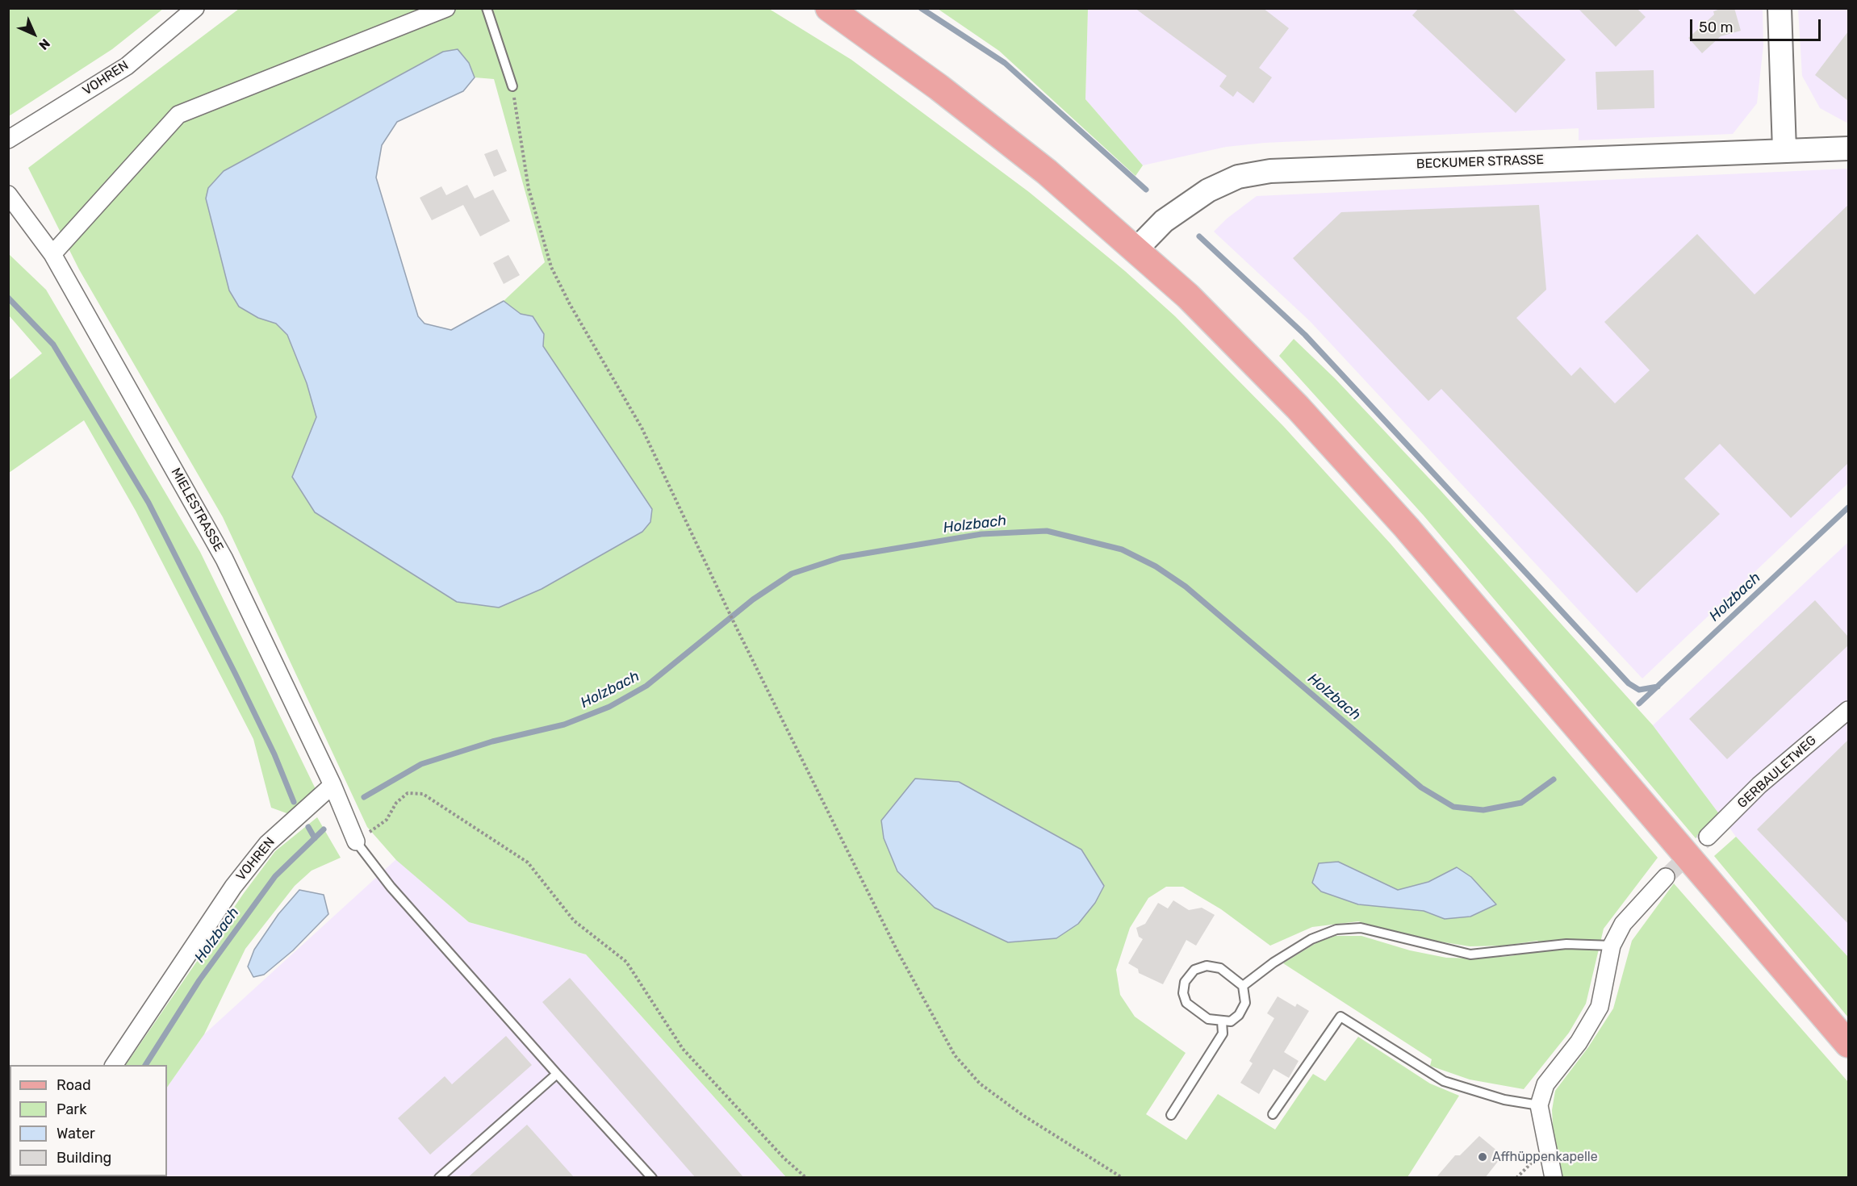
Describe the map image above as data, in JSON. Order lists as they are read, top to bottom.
{
  "streets": {
    "street": [
      "VOHREN",
      "BECKUMER STRASSE",
      "MIELESTRASSE",
      "GERBAULETWEG"
    ]
  },
  "crossings": [
    ["VOHREN", "MIELESTRASSE"]
  ],
  "water": ["Holzbach"],
  "places": ["Affhüppenkapelle"],
  "legend": [
    "Road",
    "Park",
    "Water",
    "Building"
  ],
  "scale_bar": "50 m",
  "north": "bottom right"
}
